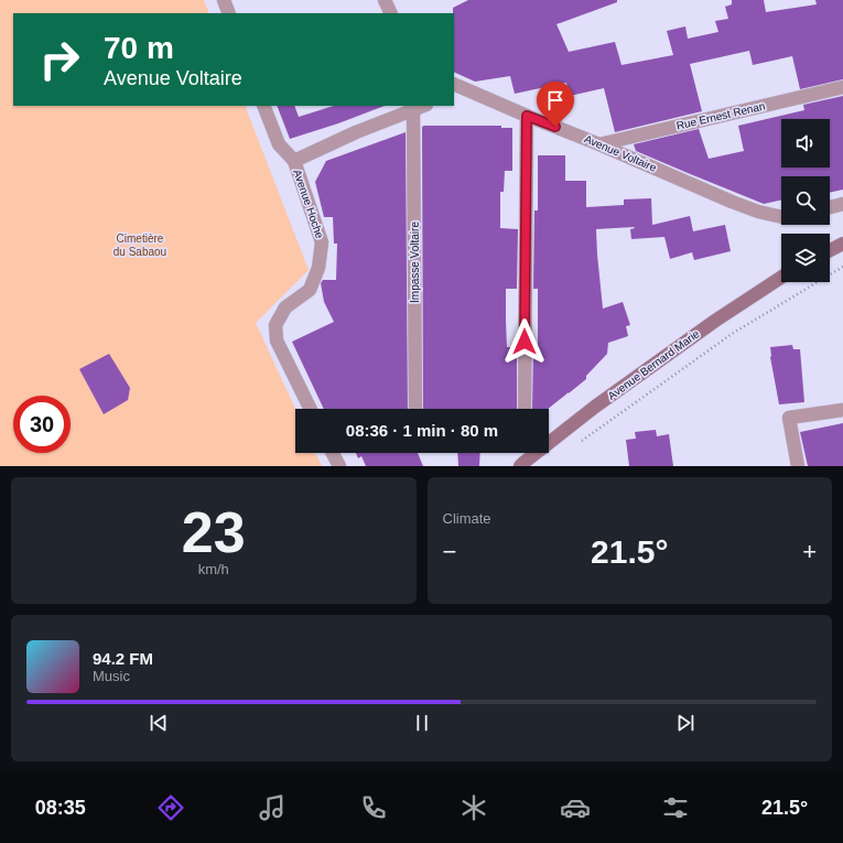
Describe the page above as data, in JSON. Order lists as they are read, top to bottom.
{
  "streets": {
    "main road": ["Avenue Bernard Marie"],
    "street": [
      "Rue Ernest Renan",
      "Avenue Voltaire",
      "Avenue Hoche",
      "Impasse Voltaire"
    ]
  },
  "crossings": [
    ["Rue Ernest Renan", "Avenue Voltaire"],
    ["Avenue Hoche", "Impasse Voltaire"]
  ],
  "parks": ["Cimetière du Sabaou"],
  "page": {
    "turn": ["70 m", "Avenue Voltaire"],
    "limit": "30",
    "trip": "08:36 · 1 min · 80 m",
    "tile": [
      ["23", "km/h"],
      "Climate"
    ],
    "heat": ["−", "21.5°", "+"],
    "song": ["94.2 FM", "Music"],
    "tabs": ["08:35", "21.5°"]
  }
}
